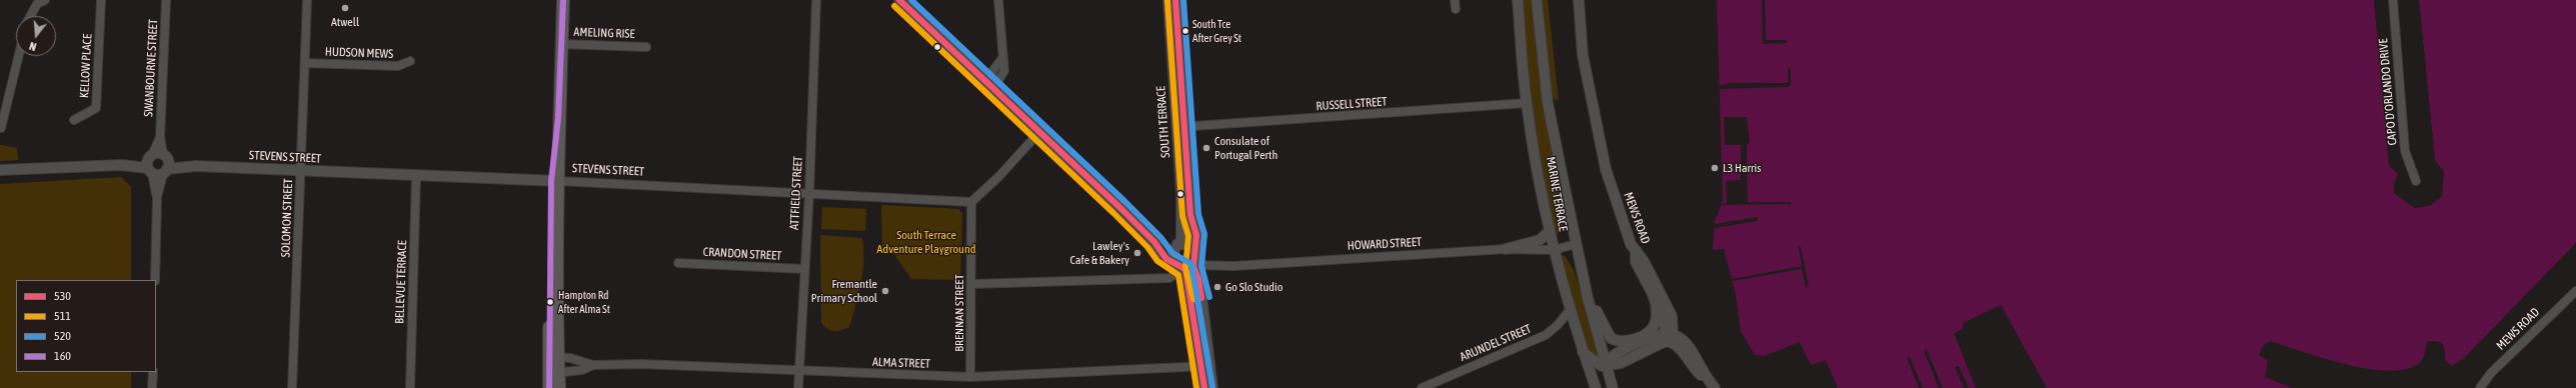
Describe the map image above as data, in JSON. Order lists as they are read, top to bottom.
{
  "streets": {
    "street": [
      "AMELING RISE",
      "HUDSON MEWS",
      "KELLOW PLACE",
      "SWANBOURNE STREET",
      "CAPO D'ORLANDO DRIVE",
      "RUSSELL STREET",
      "SOUTH TERRACE",
      "STEVENS STREET",
      "ATTFIELD STREET",
      "MARINE TERRACE",
      "SOLOMON STREET",
      "MEWS ROAD",
      "HOWARD STREET",
      "CRANDON STREET",
      "BELLEVUE TERRACE",
      "BRENNAN STREET",
      "ARUNDEL STREET",
      "ALMA STREET"
    ]
  },
  "crossings": [
    ["HUDSON MEWS", "SOLOMON STREET"],
    ["SWANBOURNE STREET", "STEVENS STREET"],
    ["RUSSELL STREET", "SOUTH TERRACE"],
    ["RUSSELL STREET", "MARINE TERRACE"],
    ["SOUTH TERRACE", "HOWARD STREET"],
    ["STEVENS STREET", "ATTFIELD STREET"],
    ["STEVENS STREET", "SOLOMON STREET"],
    ["STEVENS STREET", "BELLEVUE TERRACE"],
    ["STEVENS STREET", "BRENNAN STREET"],
    ["ATTFIELD STREET", "CRANDON STREET"],
    ["ATTFIELD STREET", "ALMA STREET"],
    ["MARINE TERRACE", "HOWARD STREET"],
    ["MARINE TERRACE", "ARUNDEL STREET"],
    ["BRENNAN STREET", "ALMA STREET"]
  ],
  "parks": ["South Terrace Adventure Playground"],
  "places": [
    "Atwell",
    "South Tce After Grey St",
    "Consulate of Portugal Perth",
    "L3 Harris",
    "Lawley's Cafe & Bakery",
    "Go Slo Studio",
    "Fremantle Primary School",
    "Hampton Rd After Alma St"
  ],
  "lines": [
    "transit line 530",
    "transit line 520",
    "transit line 160",
    "transit line 511"
  ],
  "legend": [
    "530",
    "511",
    "520",
    "160"
  ],
  "north": "bottom"
}
